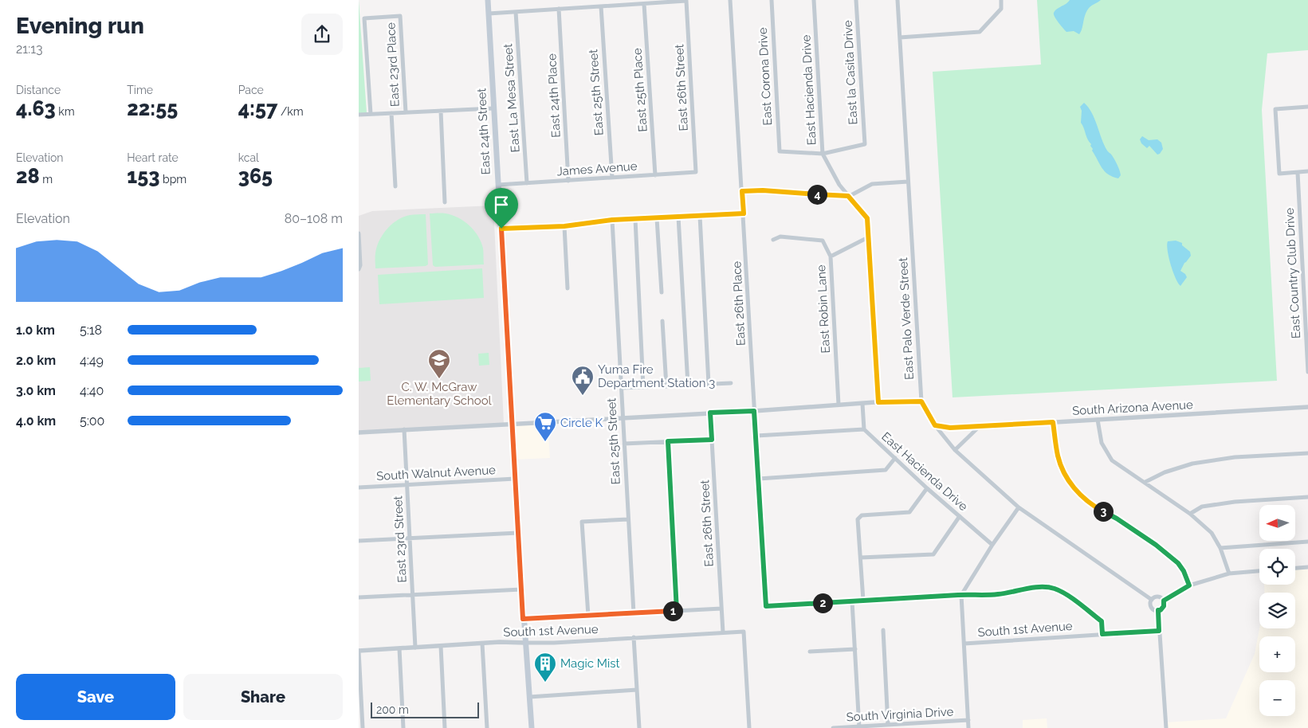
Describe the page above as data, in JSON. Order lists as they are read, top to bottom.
{
  "streets": {
    "main road": ["East 24th Street"],
    "street": [
      "East 23rd Place",
      "East la Casita Drive",
      "East Corona Drive",
      "East 26th Street",
      "East 25th Place",
      "East Hacienda Drive",
      "East 25th Street",
      "East 24th Place",
      "East La Mesa Street",
      "James Avenue",
      "East Country Club Drive",
      "East 26th Place",
      "East Robin Lane",
      "East Palo Verde Street",
      "South Arizona Avenue",
      "South Walnut Avenue",
      "East 23rd Street",
      "South 1st Avenue",
      "South Virginia Drive"
    ]
  },
  "crossings": [
    ["East la Casita Drive", "East Corona Drive"],
    ["East la Casita Drive", "East Hacienda Drive"],
    ["East Corona Drive", "East Hacienda Drive"],
    ["East 26th Street", "East 25th Place"],
    ["East 26th Street", "James Avenue"],
    ["East 26th Street", "South 1st Avenue"],
    ["East 25th Place", "James Avenue"],
    ["East Hacienda Drive", "East Robin Lane"],
    ["East 25th Street", "James Avenue"],
    ["East 24th Place", "James Avenue"],
    ["East La Mesa Street", "James Avenue"],
    ["East 24th Street", "James Avenue"],
    ["East 24th Street", "South Walnut Avenue"],
    ["East 24th Street", "South 1st Avenue"],
    ["East Palo Verde Street", "South Arizona Avenue"],
    ["South Walnut Avenue", "East 23rd Street"],
    ["East 23rd Street", "South 1st Avenue"]
  ],
  "places": {
    "school or university": ["C. W. McGraw Elementary School"],
    "public building": ["Yuma Fire Department Station 3"],
    "supermarket": ["Circle K"],
    "building": ["Magic Mist"]
  },
  "scale_bar": "200 m",
  "north": "left",
  "page": {
    "heading": ["Evening run", "21:13"],
    "stats": [
      ["Distance", "4.63 km"],
      ["Time", "22:55"],
      ["Pace", "4:57 /km"],
      ["Elevation", "28 m"],
      ["Heart rate", "153 bpm"],
      ["kcal", "365"]
    ],
    "pins": [
      "4",
      "3",
      "2",
      "1"
    ],
    "chart": ["Elevation", "80–108 m"],
    "list": [
      {
        "name": "1.0 km",
        "note": "5:18"
      },
      {
        "name": "2.0 km",
        "note": "4:49"
      },
      {
        "name": "3.0 km",
        "note": "4:40"
      },
      {
        "name": "4.0 km",
        "note": "5:00"
      }
    ],
    "map_buttons": ["+", "−"],
    "buttons": ["Save", "Share"],
    "scale": "200 m"
  }
}
